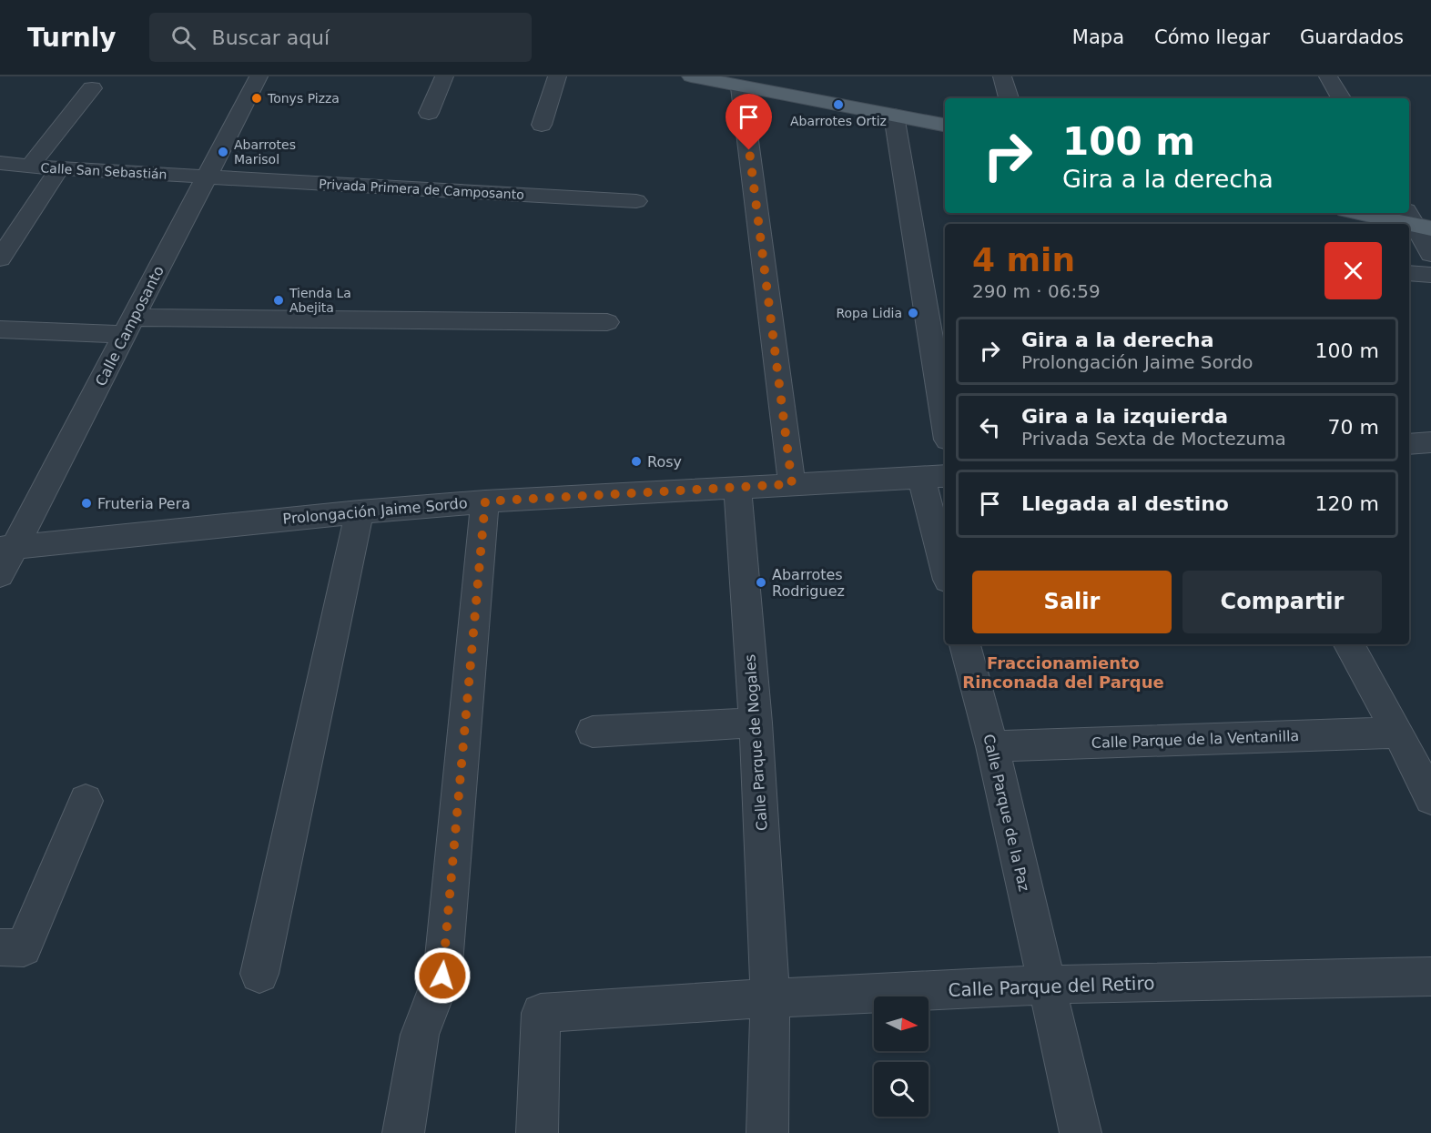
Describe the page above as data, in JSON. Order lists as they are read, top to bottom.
{
  "streets": {
    "street": [
      "Calle San Sebastián",
      "Privada Primera de Camposanto",
      "Calle Camposanto",
      "Prolongación Jaime Sordo",
      "Calle Parque de la Ventanilla",
      "Calle Parque de Nogales",
      "Calle Parque de la Paz",
      "Calle Parque del Retiro"
    ]
  },
  "crossings": [
    ["Calle San Sebastián", "Privada Primera de Camposanto"],
    ["Calle San Sebastián", "Calle Camposanto"],
    ["Privada Primera de Camposanto", "Calle Camposanto"],
    ["Calle Camposanto", "Prolongación Jaime Sordo"],
    ["Prolongación Jaime Sordo", "Calle Parque de Nogales"],
    ["Calle Parque de la Ventanilla", "Calle Parque de la Paz"],
    ["Calle Parque de Nogales", "Calle Parque del Retiro"],
    ["Calle Parque de la Paz", "Calle Parque del Retiro"]
  ],
  "districts": ["Fraccionamiento Rinconada del Parque"],
  "places": [
    "Tonys Pizza",
    "Abarrotes Ortiz",
    "Abarrotes Marisol",
    "Tienda La Abejita",
    "Ropa Lidia",
    "Rosy",
    "Fruteria Pera",
    "Abarrotes Rodriguez"
  ],
  "north": "right",
  "page": {
    "header": "Turnly",
    "search": "Buscar aquí",
    "nav": ["Mapa", "Cómo llegar", "Guardados"],
    "turn": ["100 m", "Gira a la derecha"],
    "heading": ["4 min", "290 m · 06:59"],
    "list": [
      {
        "name": "Gira a la derecha",
        "note": "Prolongación Jaime Sordo",
        "value": "100 m"
      },
      {
        "name": "Gira a la izquierda",
        "note": "Privada Sexta de Moctezuma",
        "value": "70 m"
      },
      {
        "name": "Llegada al destino",
        "value": "120 m"
      }
    ],
    "buttons": ["Salir", "Compartir"]
  }
}
